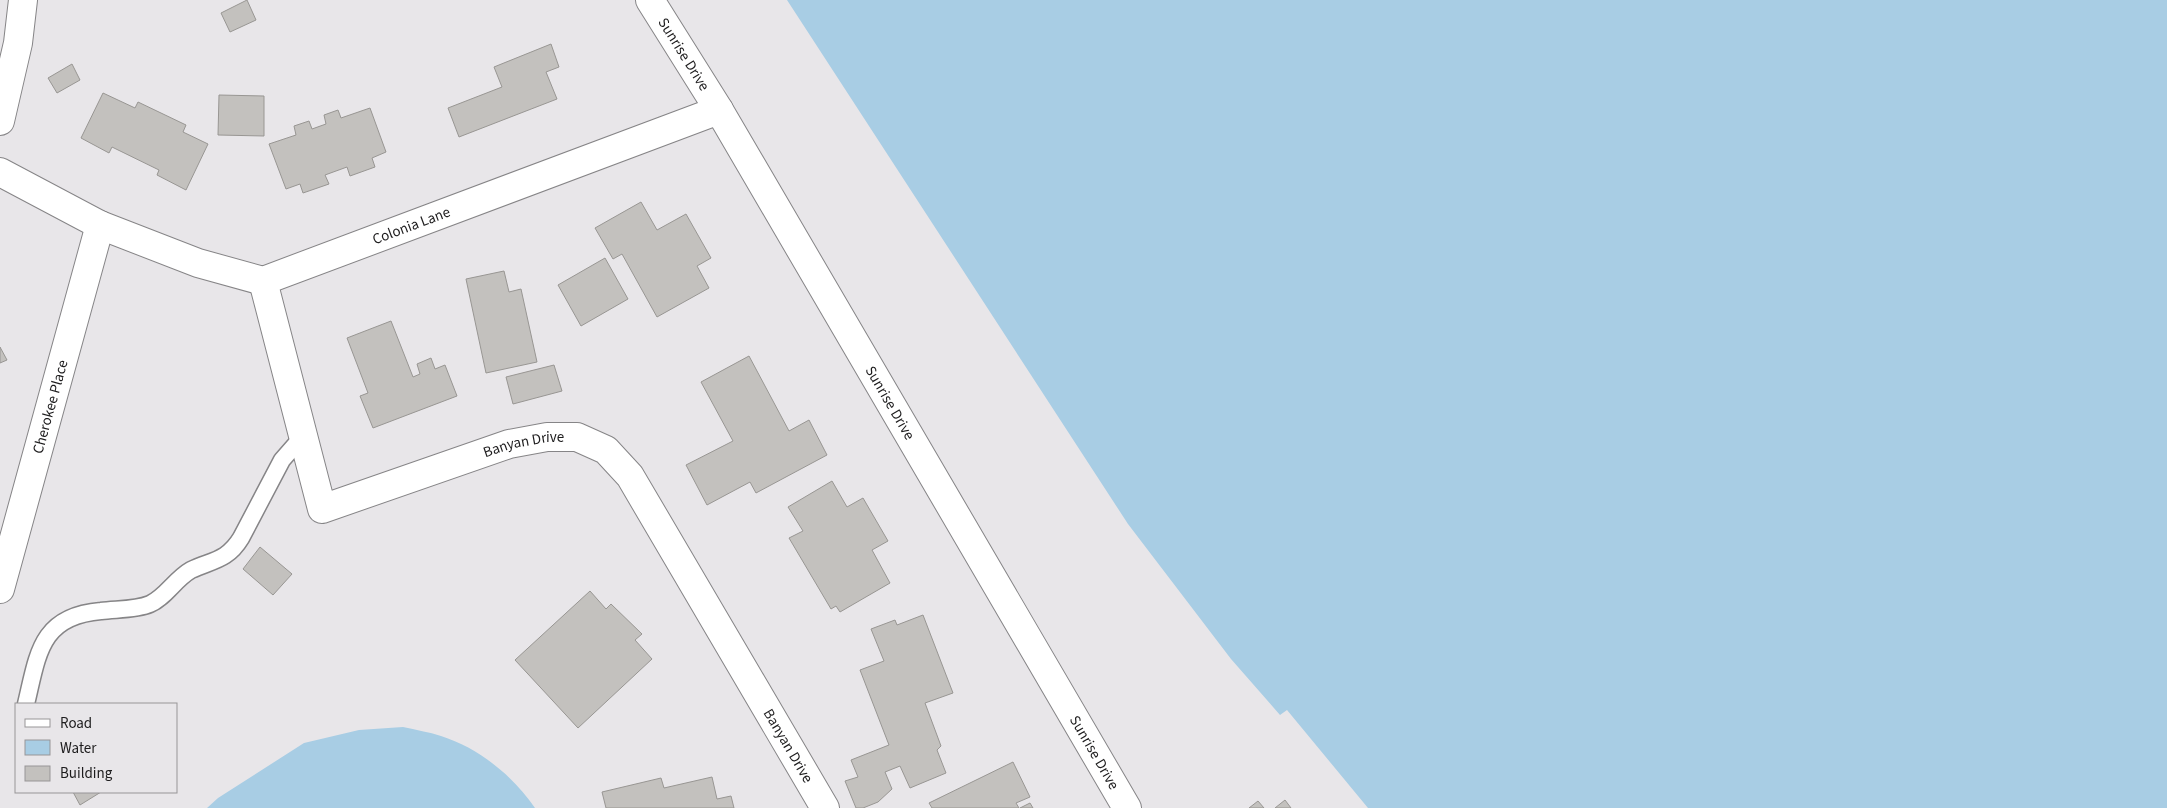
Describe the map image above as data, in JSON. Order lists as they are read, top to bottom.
{
  "streets": {
    "street": [
      "Sunrise Drive",
      "Colonia Lane",
      "Cherokee Place",
      "Banyan Drive"
    ]
  },
  "crossings": [
    ["Sunrise Drive", "Colonia Lane"],
    ["Colonia Lane", "Banyan Drive"]
  ],
  "legend": ["Road", "Water", "Building"]
}
